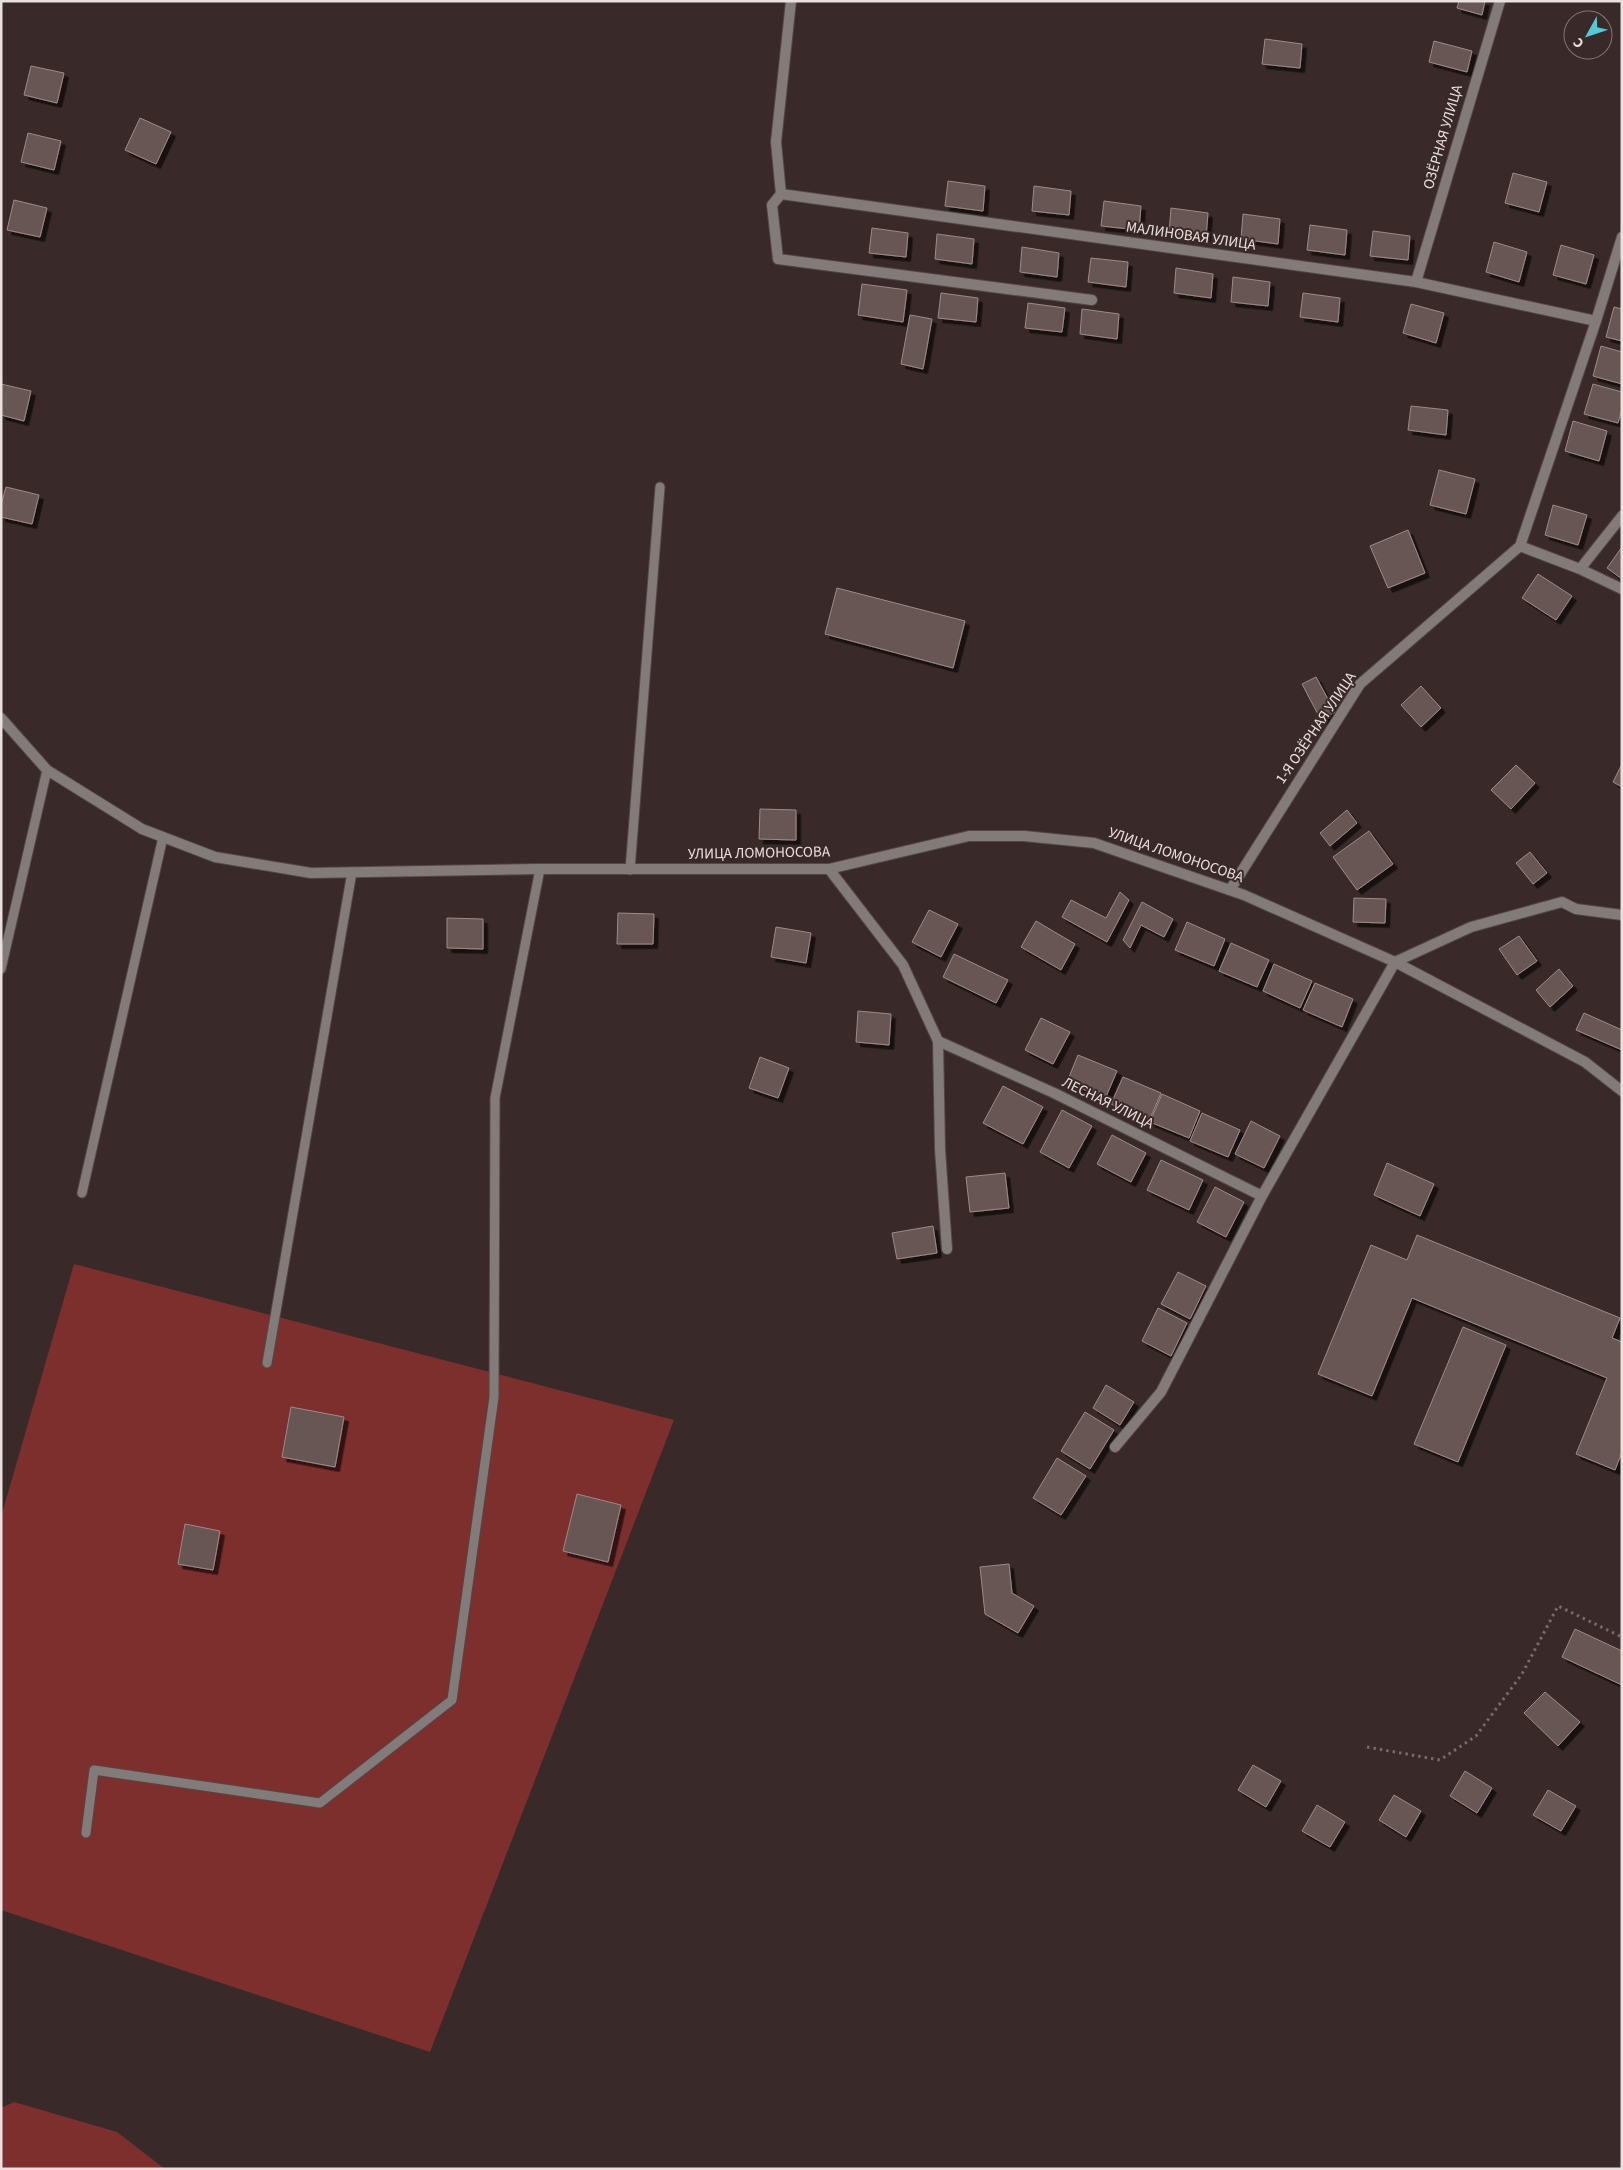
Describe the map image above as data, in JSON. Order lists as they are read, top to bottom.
{
  "streets": {
    "street": [
      "ОЗЁРНАЯ УЛИЦА",
      "МАЛИНОВАЯ УЛИЦА",
      "1-Я ОЗЁРНАЯ УЛИЦА",
      "УЛИЦА ЛОМОНОСОВА",
      "ЛЕСНАЯ УЛИЦА"
    ]
  },
  "crossings": [
    ["ОЗЁРНАЯ УЛИЦА", "МАЛИНОВАЯ УЛИЦА"],
    ["1-Я ОЗЁРНАЯ УЛИЦА", "УЛИЦА ЛОМОНОСОВА"]
  ],
  "north": "bottom left"
}
